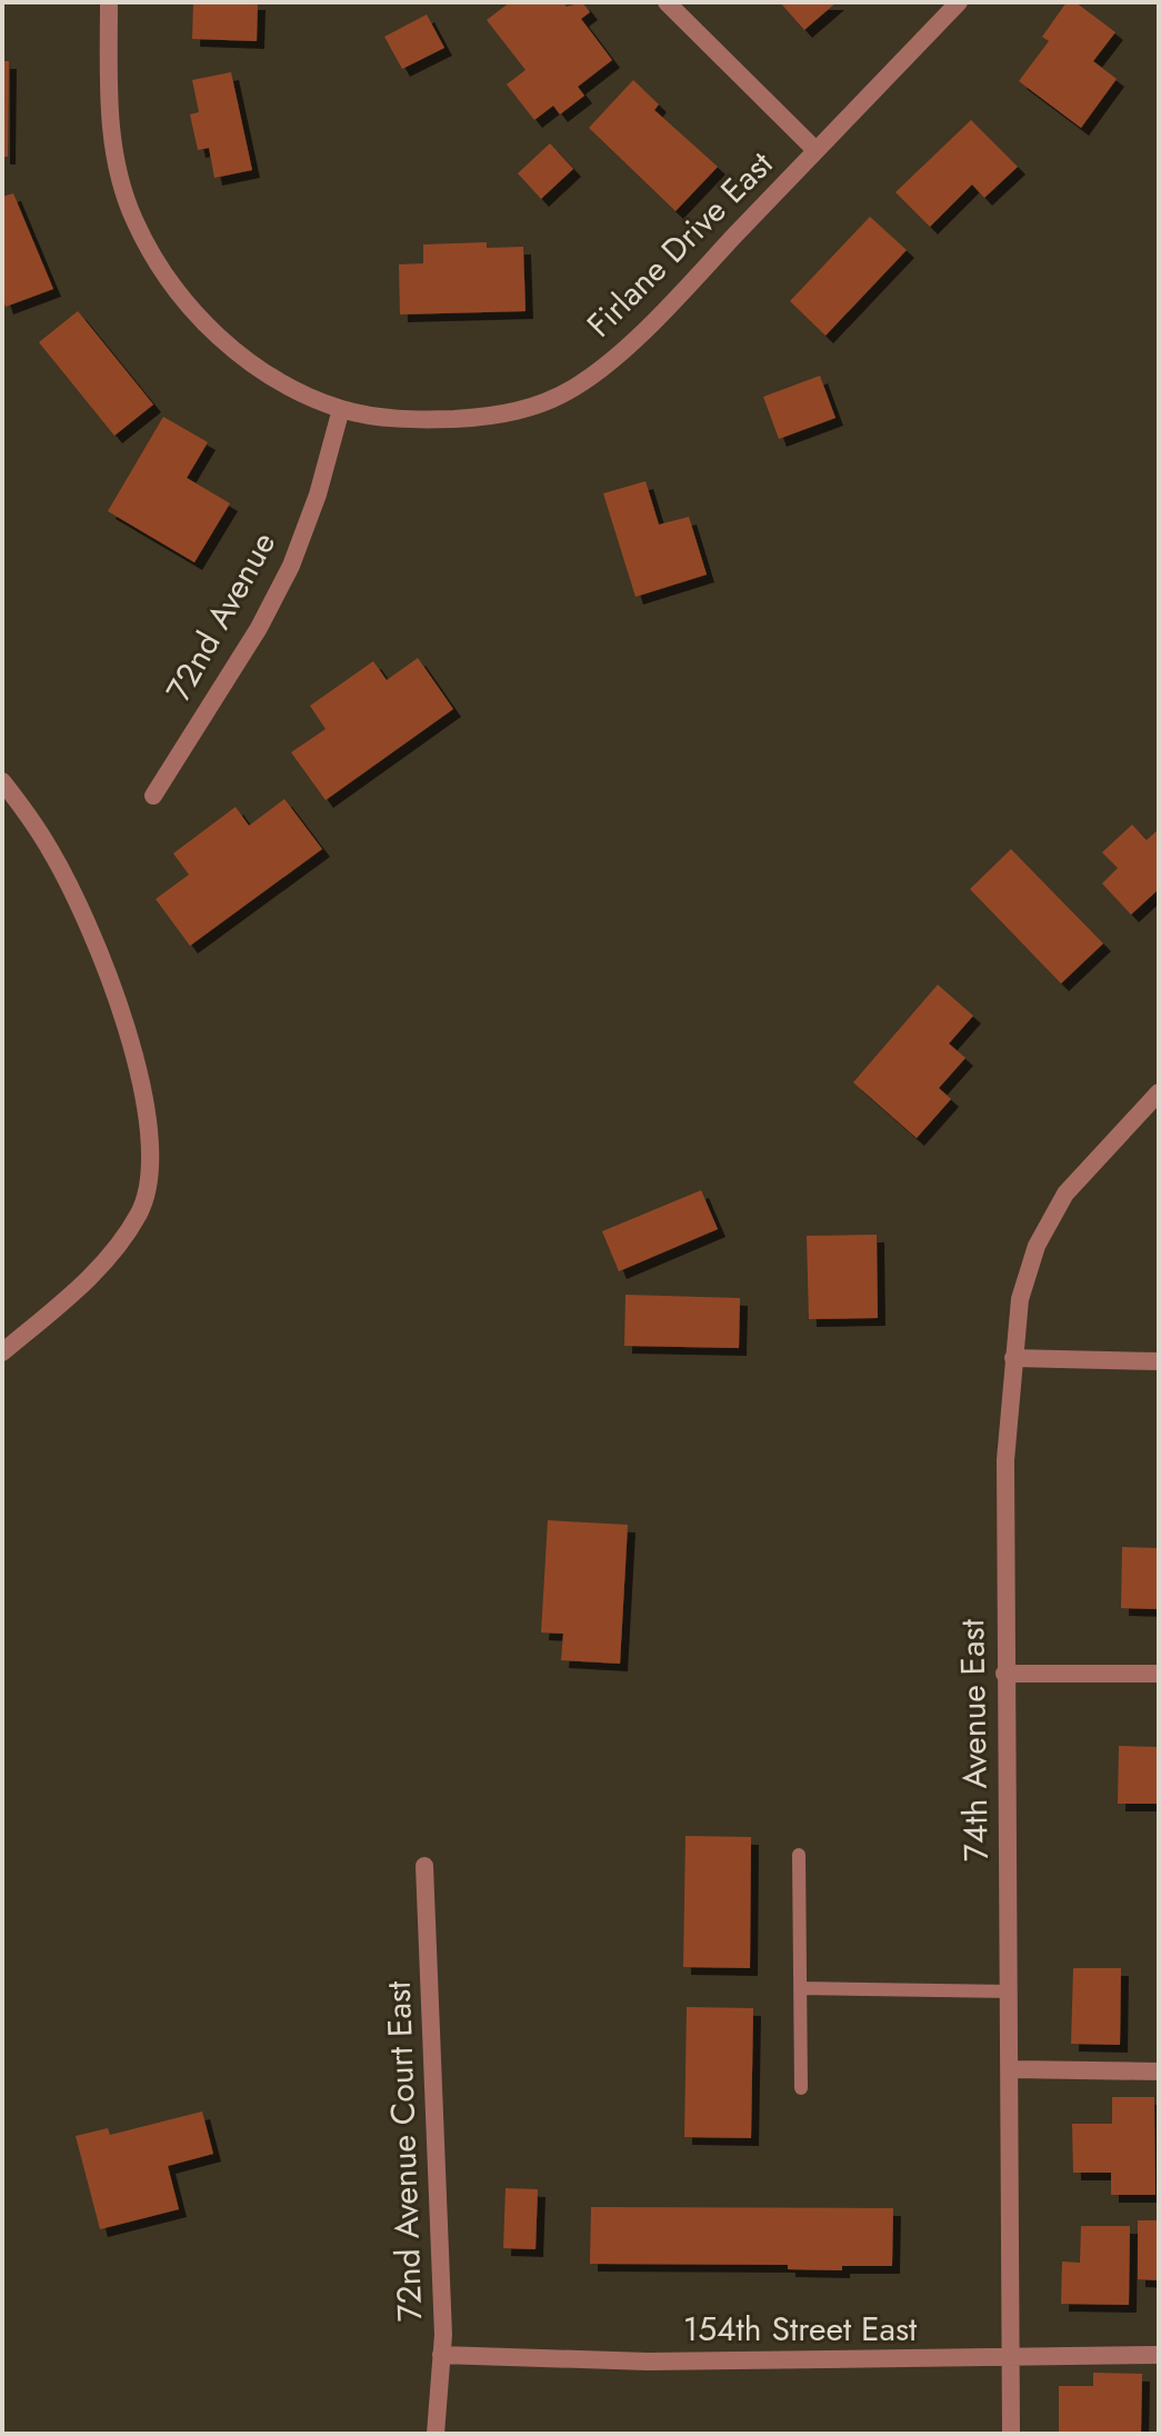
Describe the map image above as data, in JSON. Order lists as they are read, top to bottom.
{
  "streets": {
    "street": [
      "Firlane Drive East",
      "72nd Avenue",
      "74th Avenue East",
      "72nd Avenue Court East",
      "154th Street East"
    ]
  },
  "crossings": [
    ["Firlane Drive East", "72nd Avenue"],
    ["74th Avenue East", "154th Street East"],
    ["72nd Avenue Court East", "154th Street East"]
  ]
}
